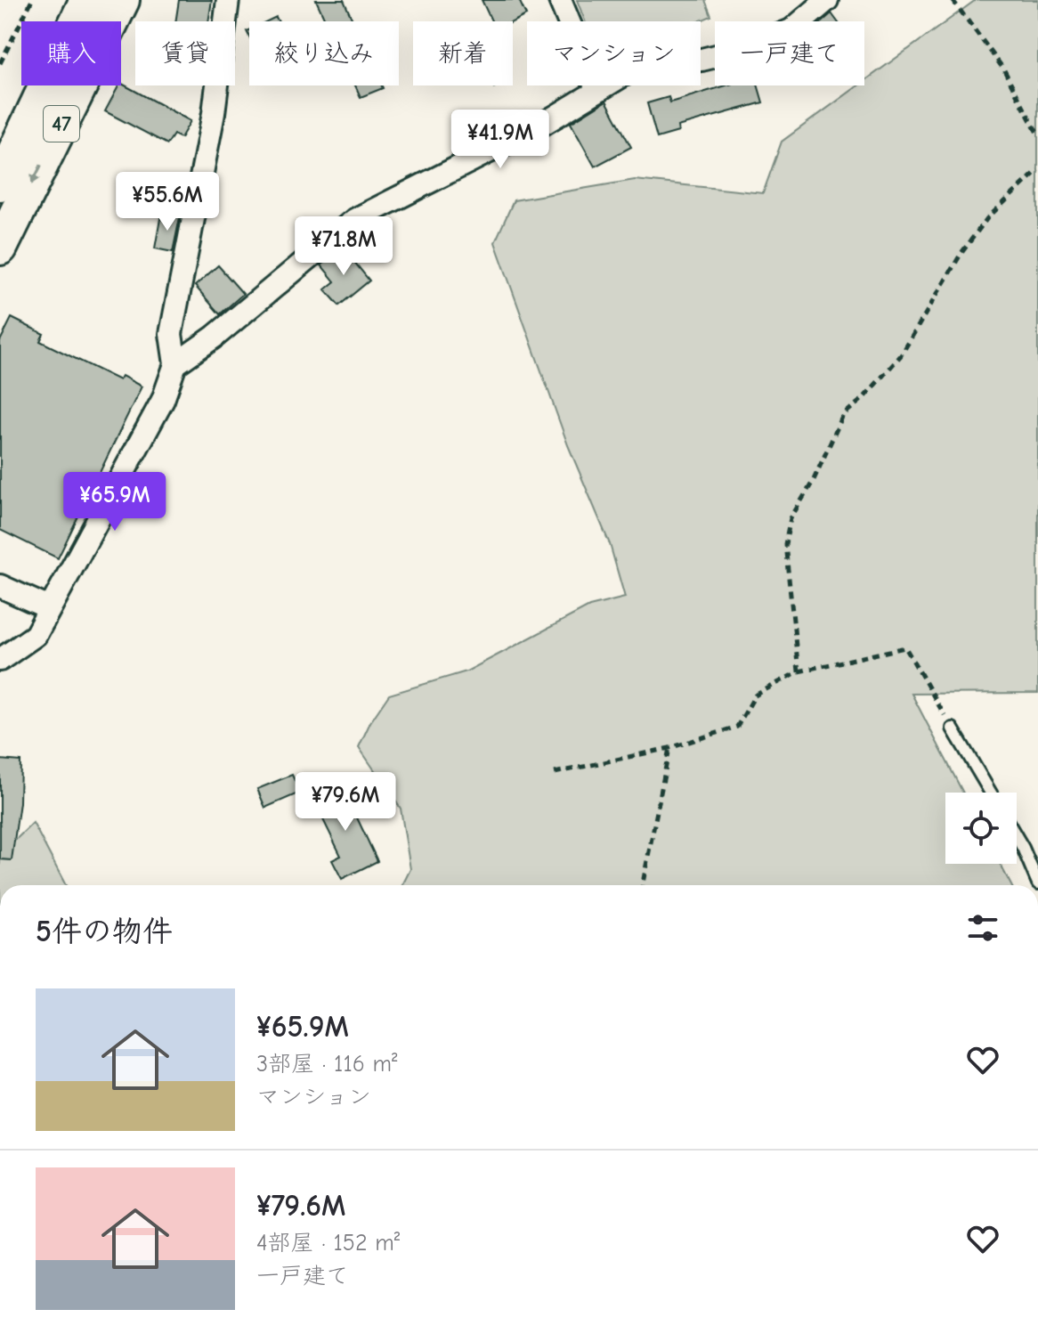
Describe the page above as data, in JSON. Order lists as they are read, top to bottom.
{
  "streets": {
    "main road": ["47"]
  },
  "page": {
    "chip": [
      "購入",
      "賃貸",
      "絞り込み",
      "新着",
      "マンション",
      "一戸建て"
    ],
    "price": [
      "¥41.9M",
      "¥55.6M",
      "¥71.8M",
      "¥65.9M",
      "¥79.6M"
    ],
    "heading": "5件の物件",
    "list": [
      {
        "name": "¥65.9M",
        "note": "3部屋 · 116 m² · マンション"
      },
      {
        "name": "¥79.6M",
        "note": "4部屋 · 152 m² · 一戸建て"
      }
    ]
  }
}
